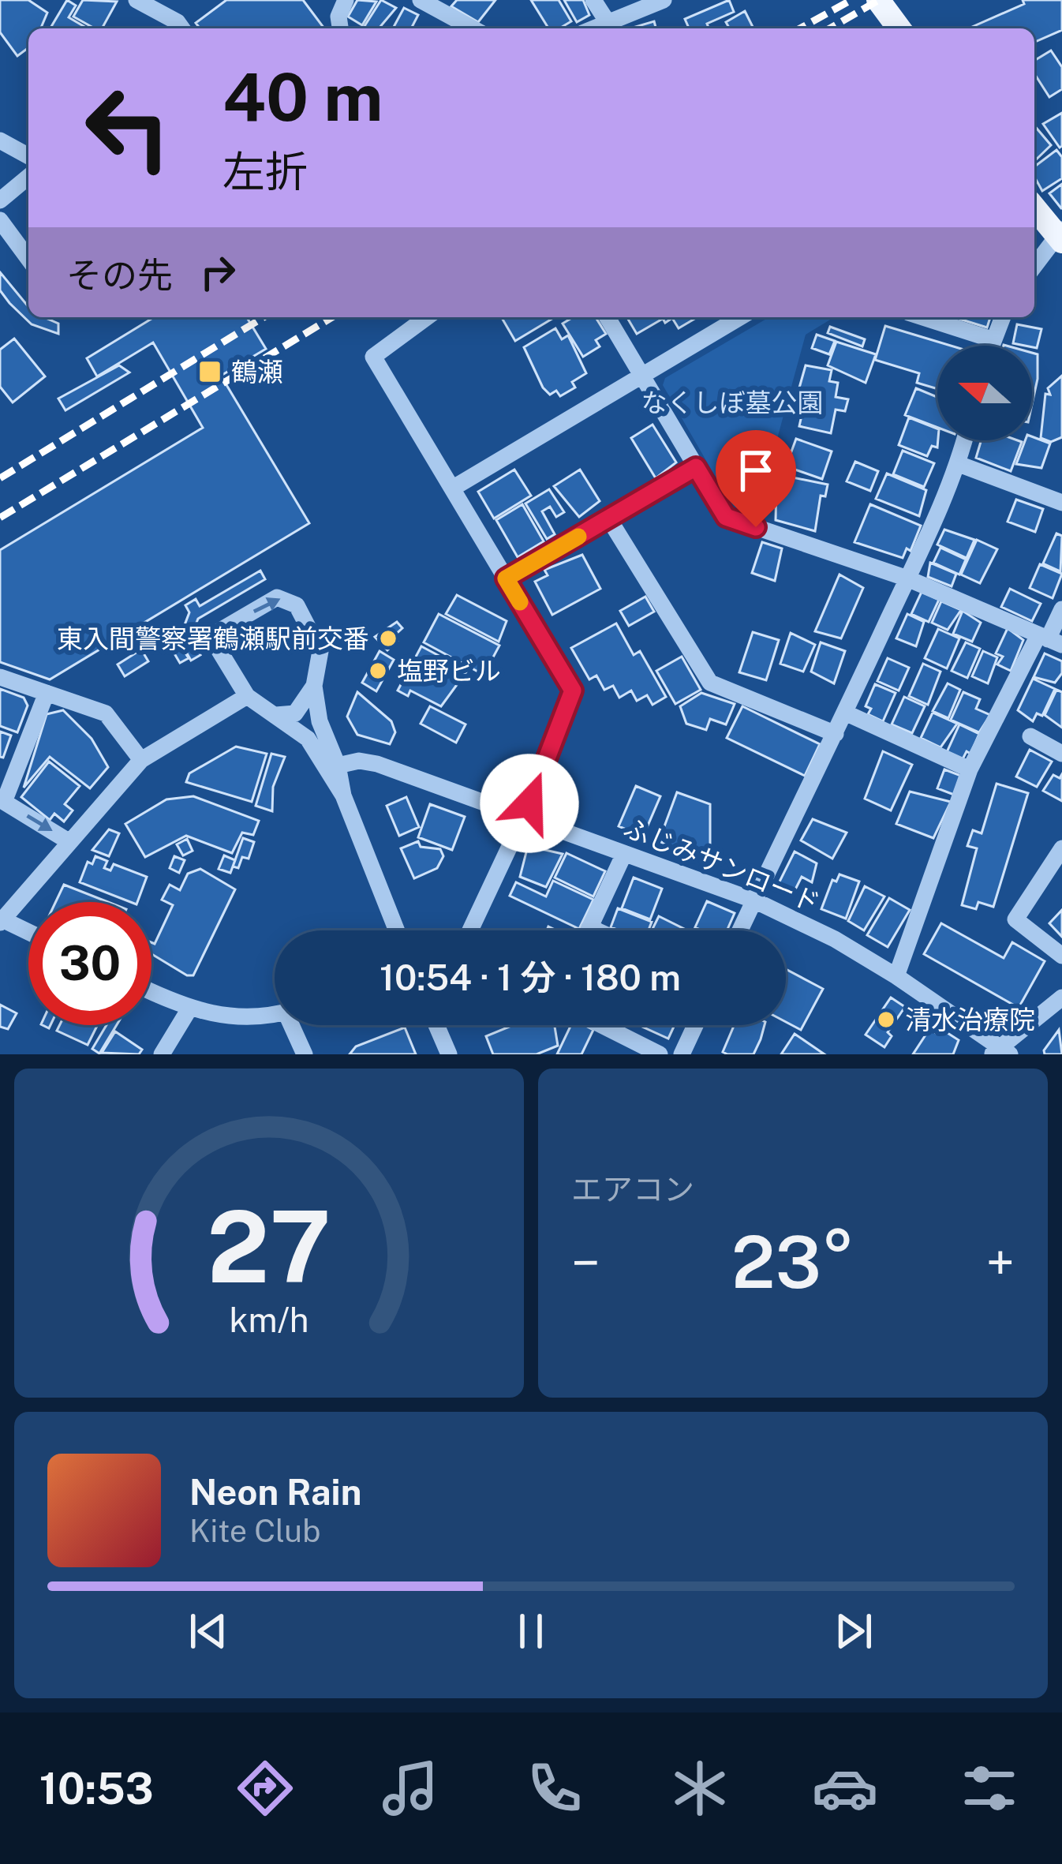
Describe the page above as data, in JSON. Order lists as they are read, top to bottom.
{
  "streets": {
    "street": ["ふじみサンロード"]
  },
  "parks": ["なくしぼ墓公園"],
  "places": {
    "transit": ["鶴瀬"],
    "other": ["東入間警察署鶴瀬駅前交番", "塩野ビル", "清水治療院"]
  },
  "north": "left",
  "page": {
    "turn": ["40 m", "左折"],
    "then": "その先",
    "limit": "30",
    "trip": "10:54 · 1 分 · 180 m",
    "tile": "エアコン",
    "heat": ["−", "23°", "+"],
    "song": ["Neon Rain", "Kite Club"],
    "tabs": "10:53",
    "gauge": ["27", "km/h"]
  }
}
